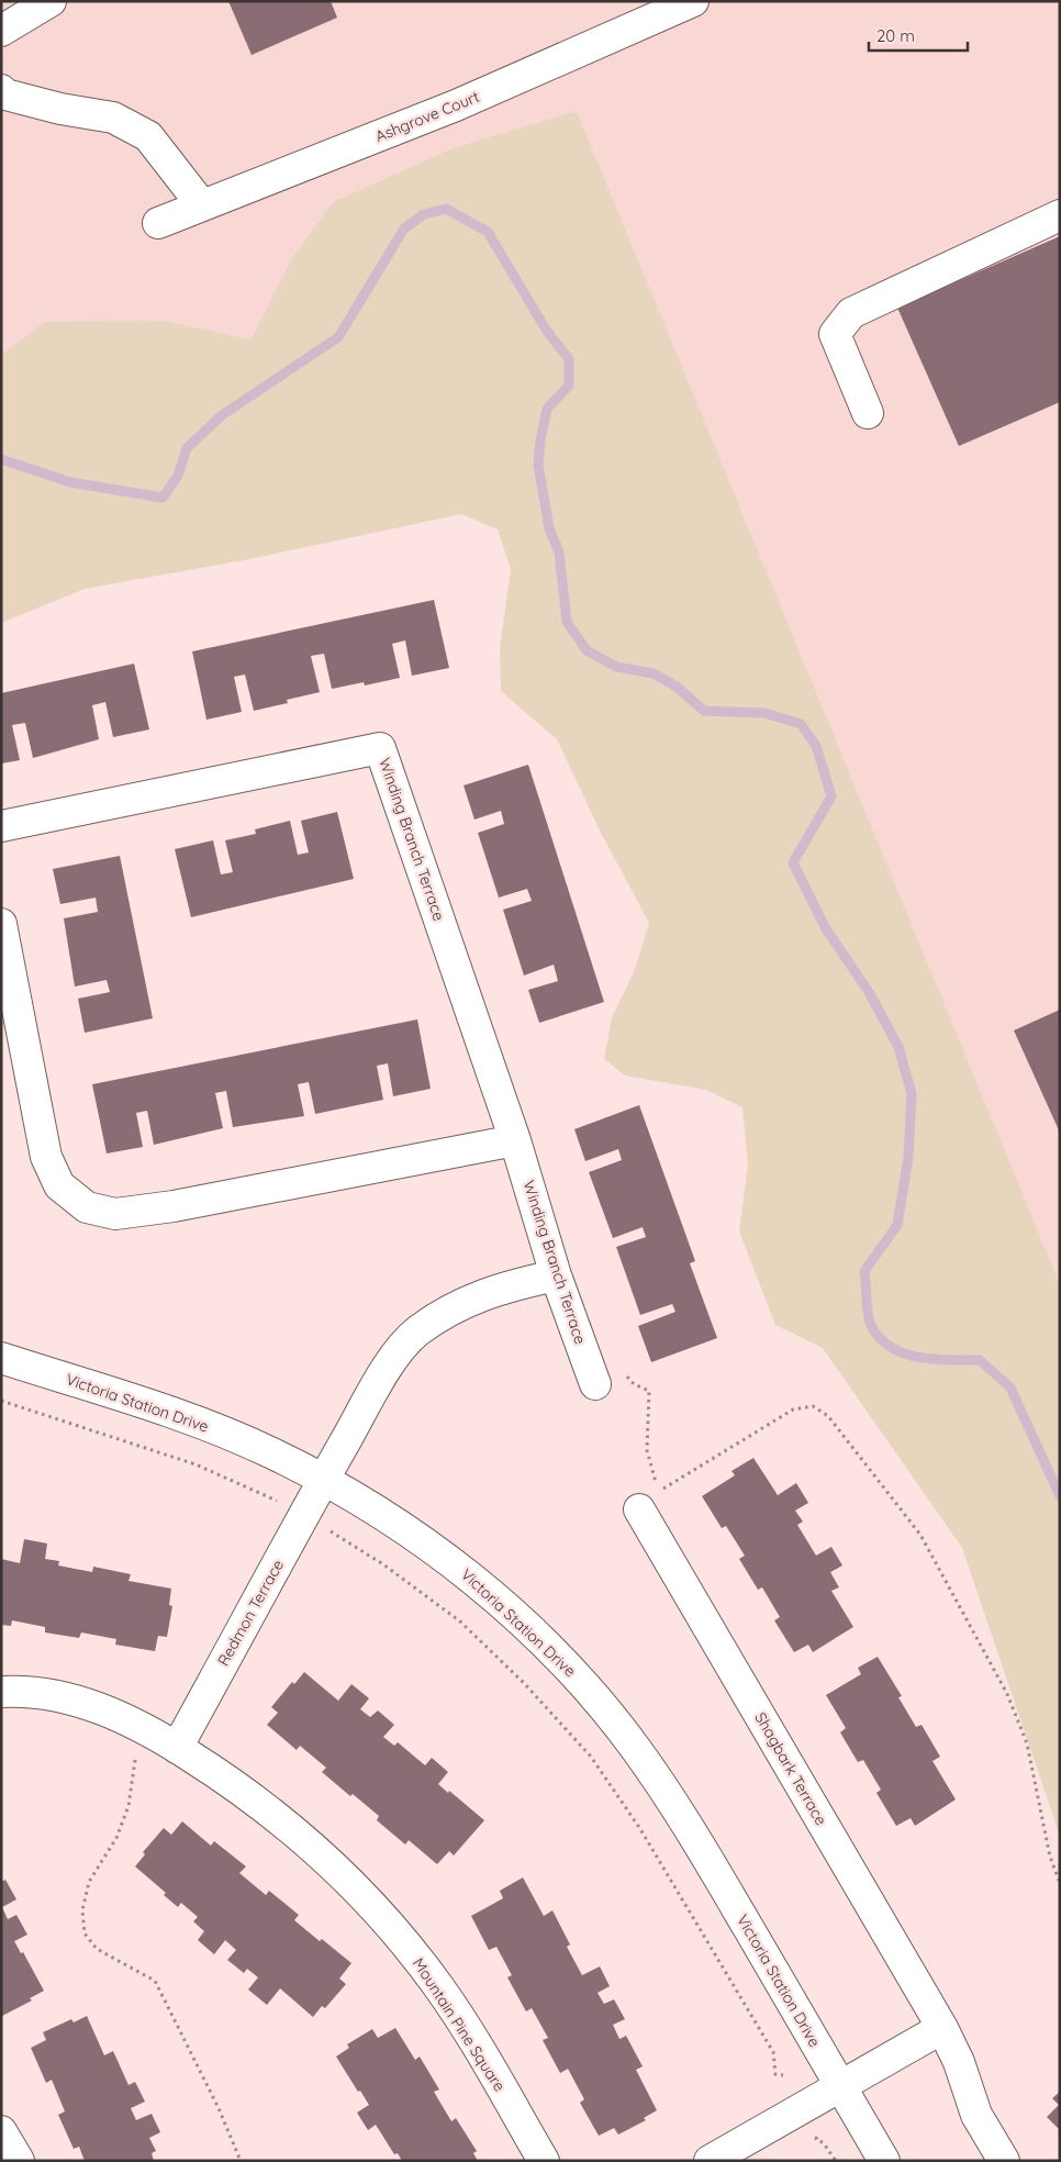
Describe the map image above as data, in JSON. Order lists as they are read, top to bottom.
{
  "streets": {
    "street": [
      "Ashgrove Court",
      "Winding Branch Terrace",
      "Victoria Station Drive",
      "Redmon Terrace",
      "Shagbark Terrace",
      "Mountain Pine Square"
    ]
  },
  "crossings": [
    ["Winding Branch Terrace", "Redmon Terrace"],
    ["Victoria Station Drive", "Redmon Terrace"],
    ["Redmon Terrace", "Mountain Pine Square"]
  ],
  "scale_bar": "20 m"
}
